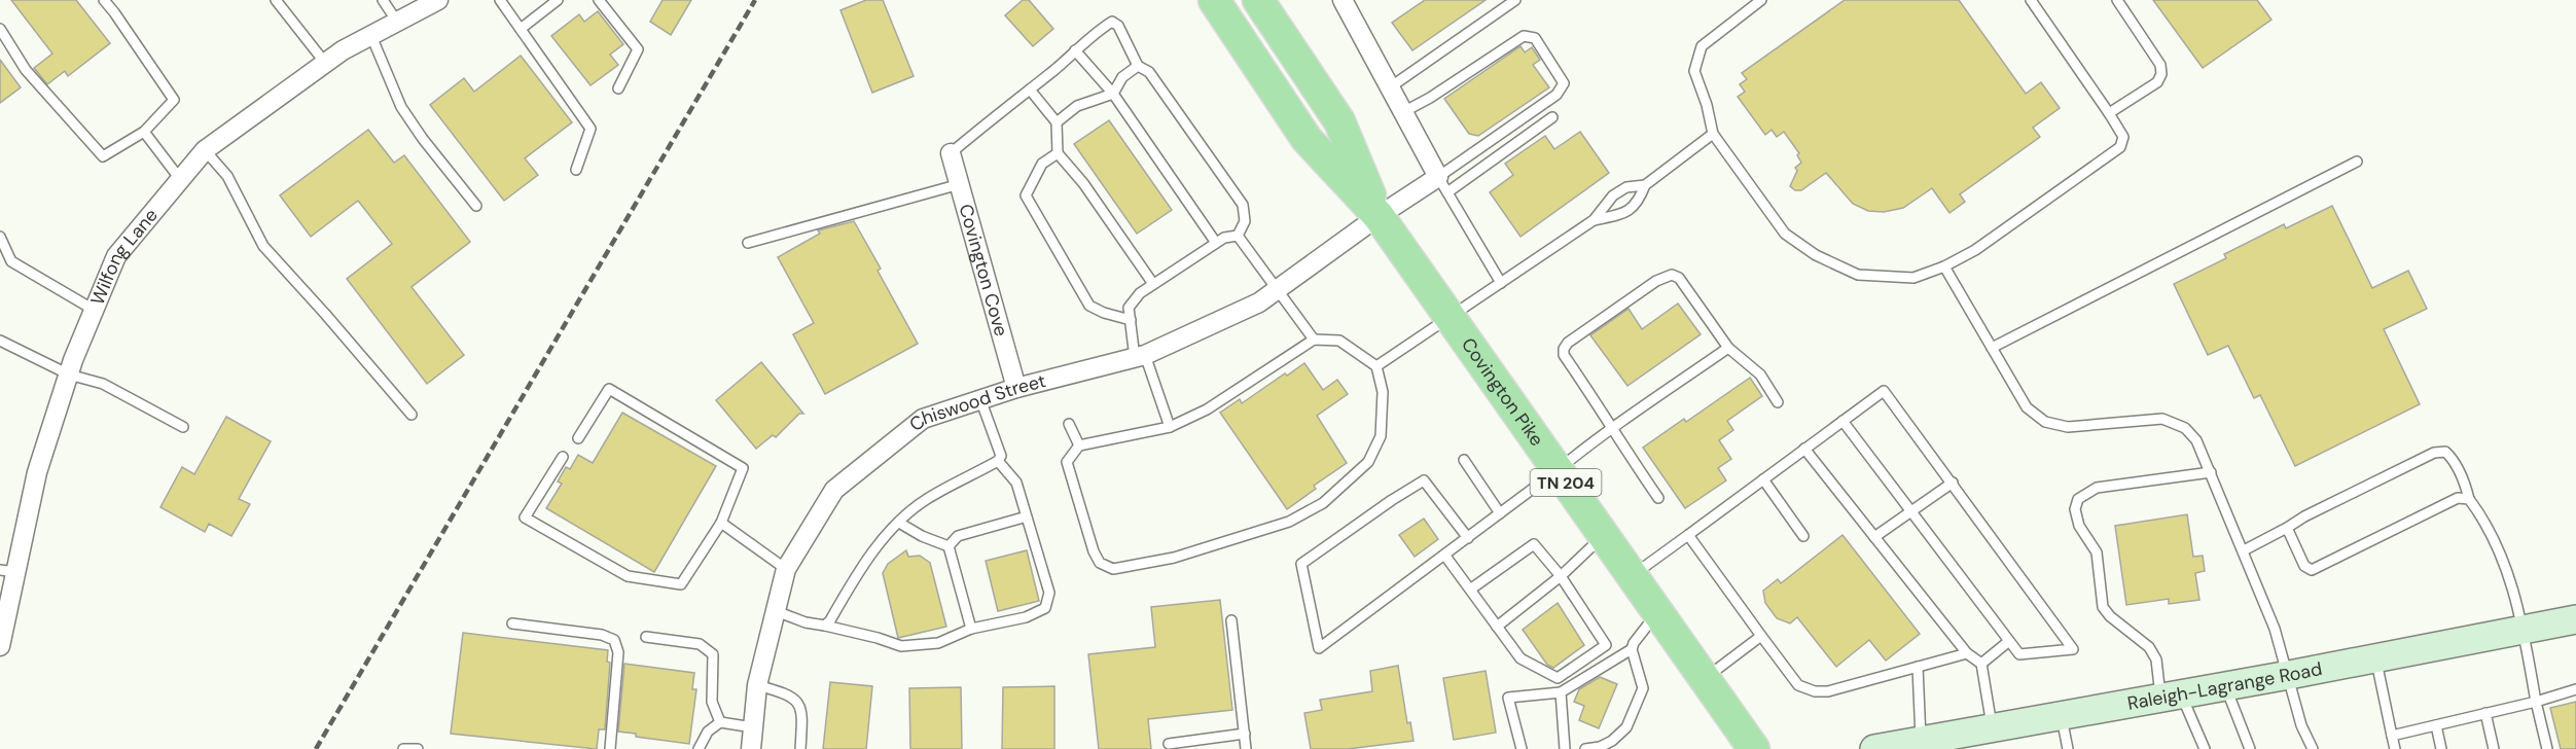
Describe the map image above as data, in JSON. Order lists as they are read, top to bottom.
{
  "streets": {
    "main road": ["Covington Pike", "TN 204", "Raleigh-Lagrange Road"],
    "street": ["Wilfong Lane", "Covington Cove", "Chiswood Street"]
  },
  "crossings": [
    ["Covington Cove", "Chiswood Street"],
    ["Covington Pike", "Chiswood Street"]
  ]
}
